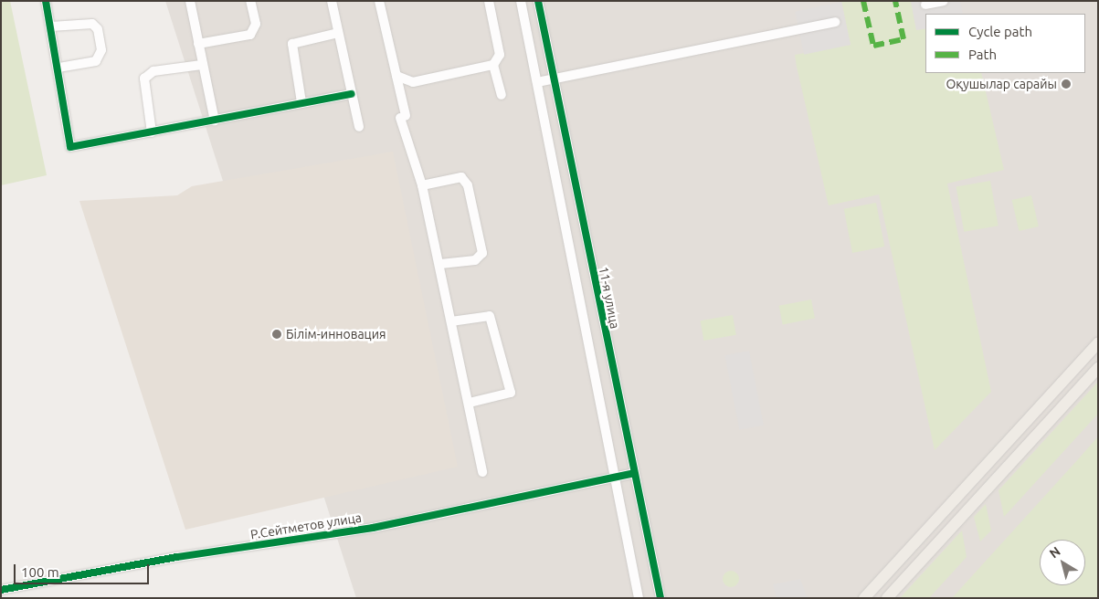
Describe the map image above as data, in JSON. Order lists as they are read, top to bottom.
{
  "streets": {
    "street": ["11-я улица", "Р.Сейтметов улица"]
  },
  "crossings": [
    ["11-я улица", "Р.Сейтметов улица"]
  ],
  "places": ["Оқушылар сарайы", "Білім-инновация"],
  "legend": ["Cycle path", "Path"],
  "scale_bar": "100 m",
  "north": "top left"
}
